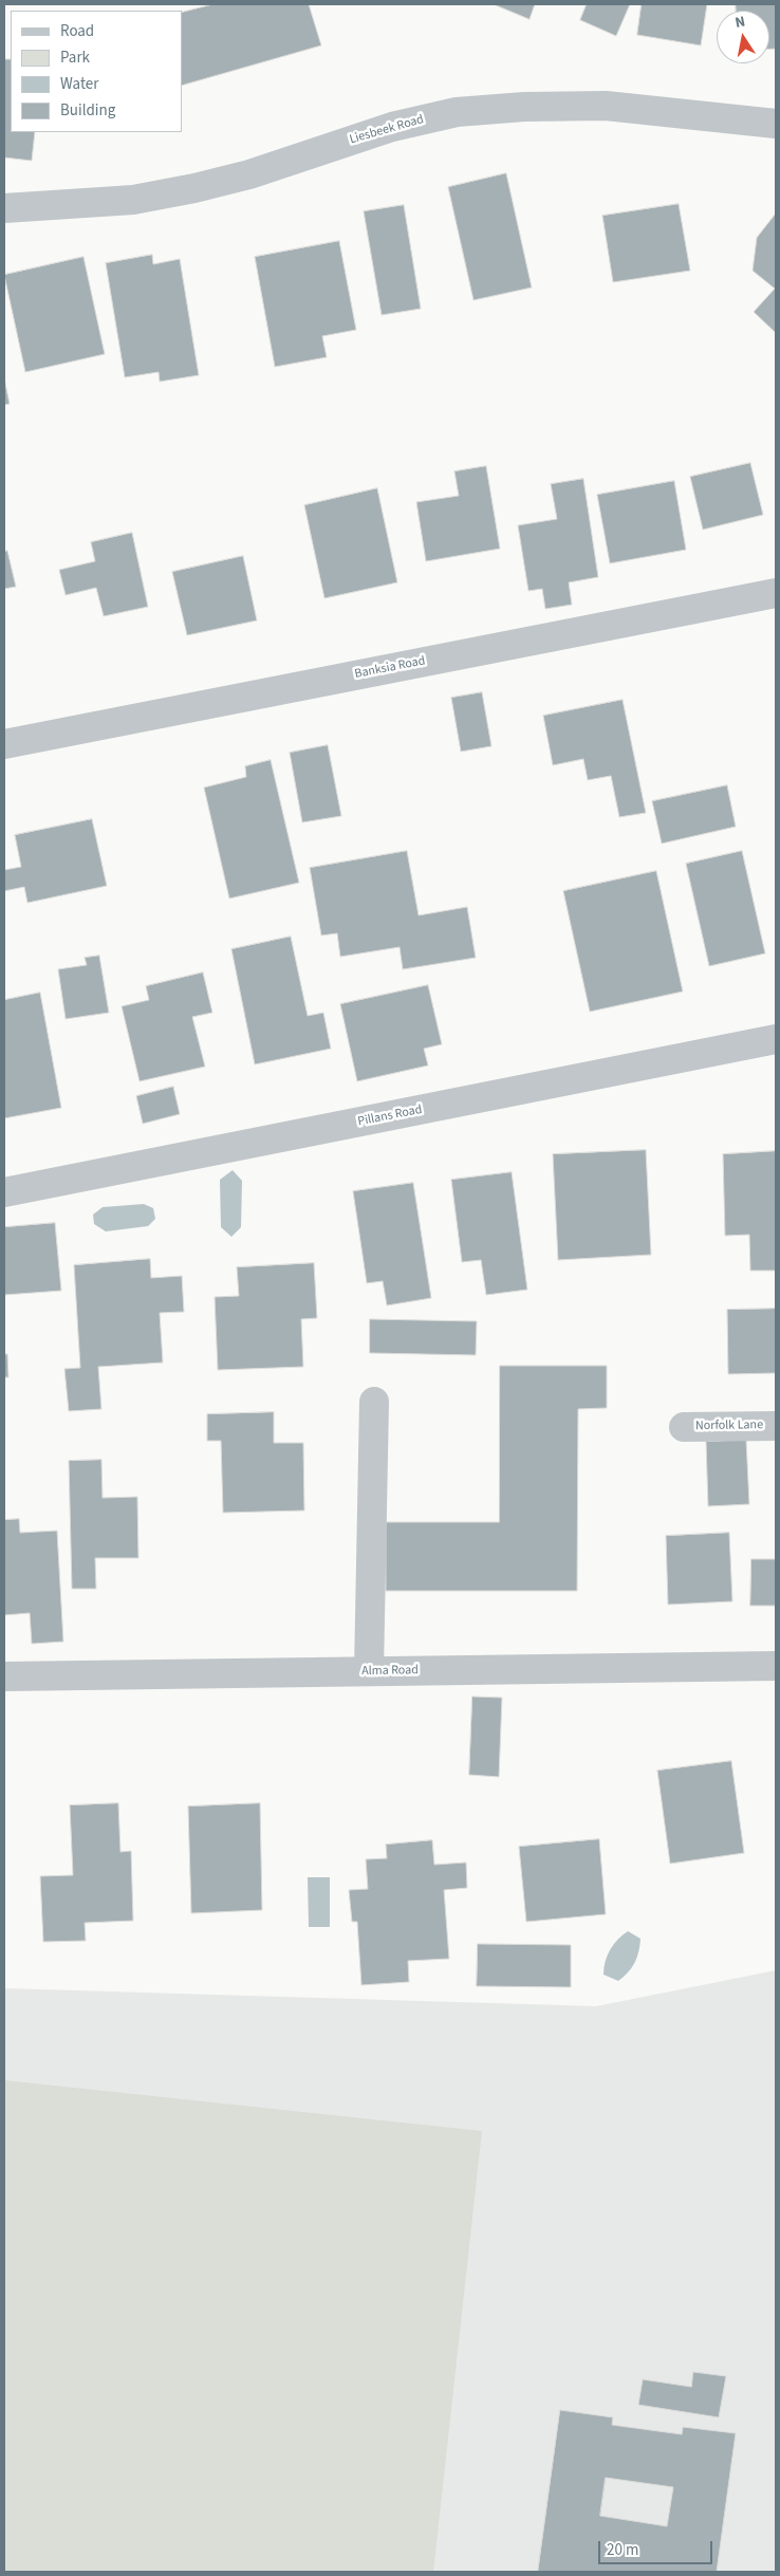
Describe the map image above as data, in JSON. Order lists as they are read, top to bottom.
{
  "streets": {
    "street": [
      "Liesbeek Road",
      "Banksia Road",
      "Pillans Road",
      "Norfolk Lane",
      "Alma Road"
    ]
  },
  "legend": [
    "Road",
    "Park",
    "Water",
    "Building"
  ],
  "scale_bar": "20 m",
  "north": "top"
}
